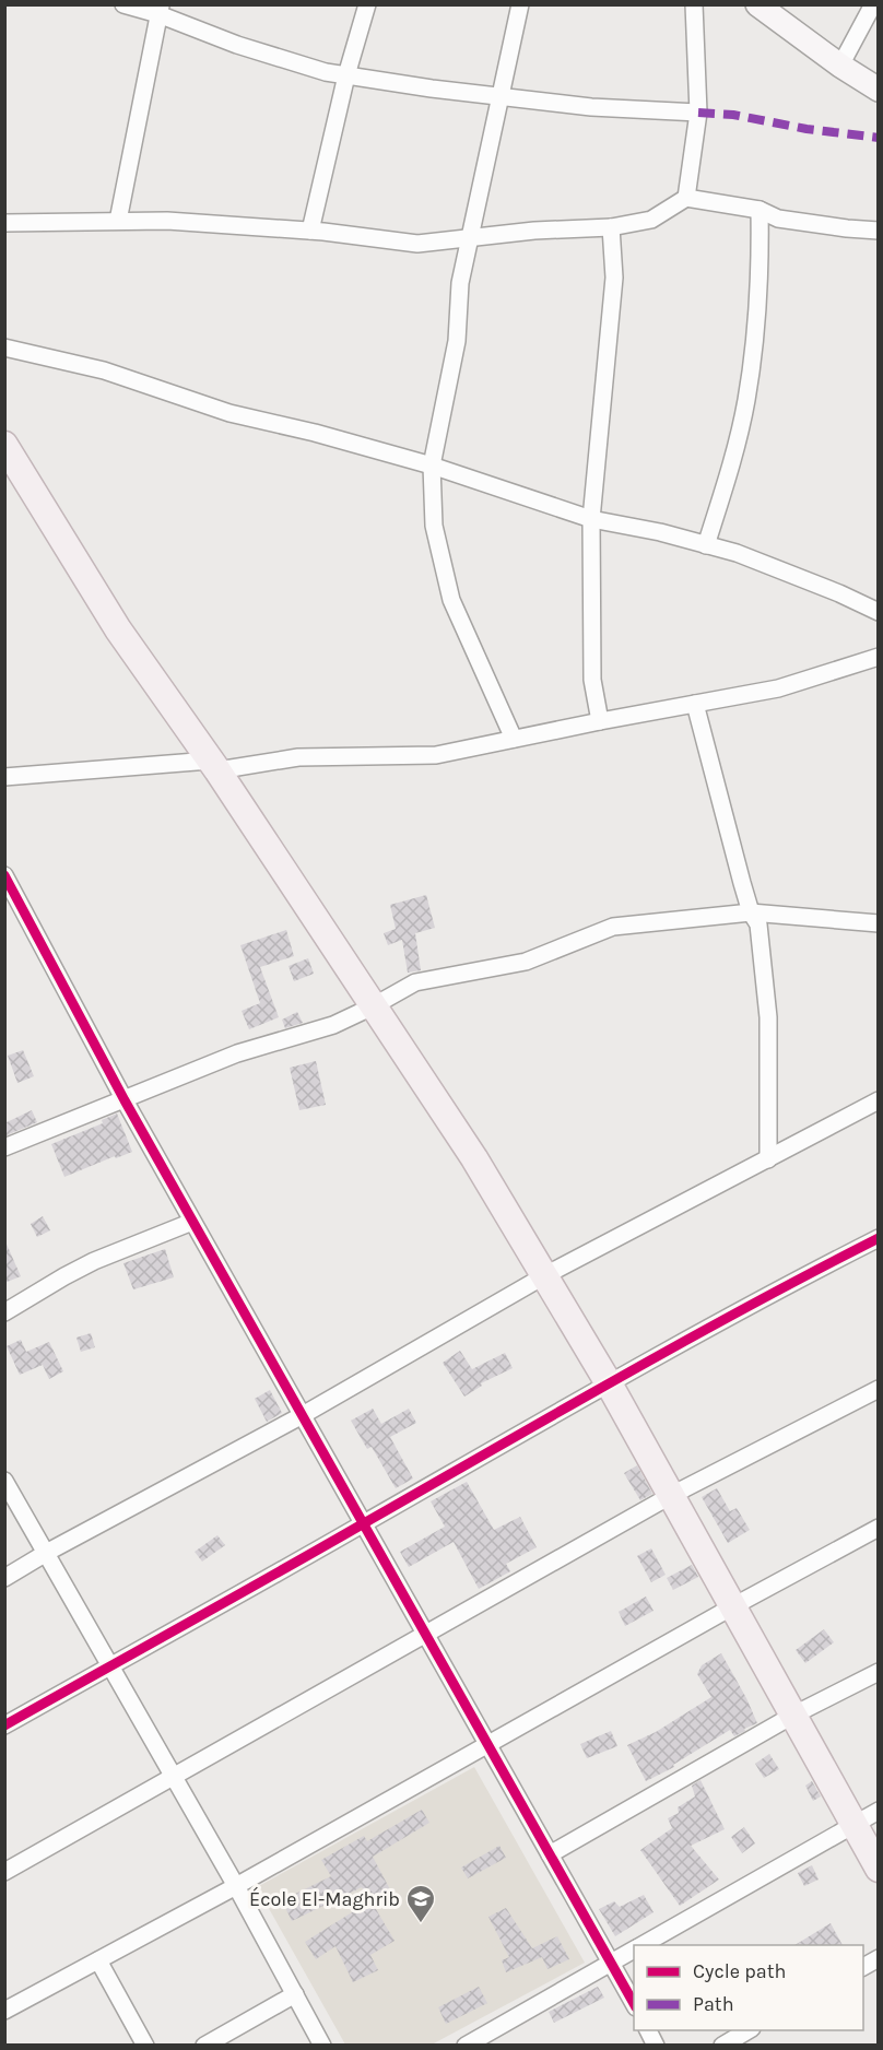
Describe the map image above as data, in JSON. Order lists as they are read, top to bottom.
{
  "places": {
    "school or university": ["École El-Maghrib"]
  },
  "legend": ["Cycle path", "Path"]
}
